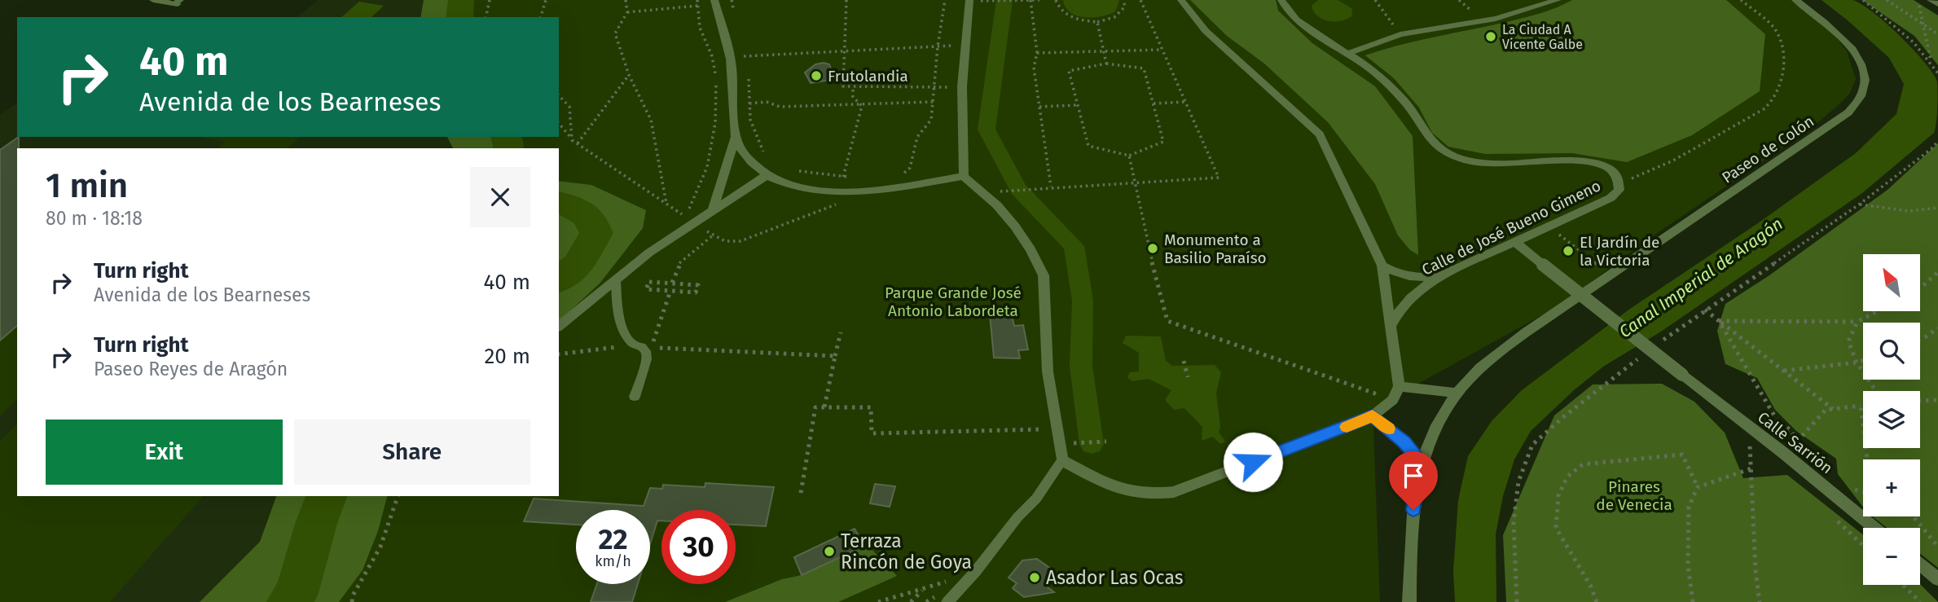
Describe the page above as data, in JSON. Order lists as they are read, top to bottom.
{
  "streets": {
    "street": ["Paseo de Colón", "Calle de José Bueno Gimeno", "Calle Sarrión"]
  },
  "crossings": [
    ["Calle de José Bueno Gimeno", "Calle Sarrión"]
  ],
  "water": ["Canal Imperial de Aragón"],
  "parks": ["Parque Grande José Antonio Labordeta", "Pinares de Venecia"],
  "places": [
    "La Ciudad A Vicente Galbe",
    "Frutolandia",
    "Monumento a Basilio Paraíso",
    "El Jardín de la Victoria",
    "Terraza Rincón de Goya",
    "Asador Las Ocas"
  ],
  "north": "top left",
  "page": {
    "turn": ["40 m", "Avenida de los Bearneses"],
    "heading": ["1 min", "80 m · 18:18"],
    "list": [
      {
        "name": "Turn right",
        "note": "Avenida de los Bearneses",
        "value": "40 m"
      },
      {
        "name": "Turn right",
        "note": "Paseo Reyes de Aragón",
        "value": "20 m"
      }
    ],
    "map_buttons": ["+", "−"],
    "buttons": ["Exit", "Share"],
    "speed": "22 km/h",
    "limit": "30"
  }
}
